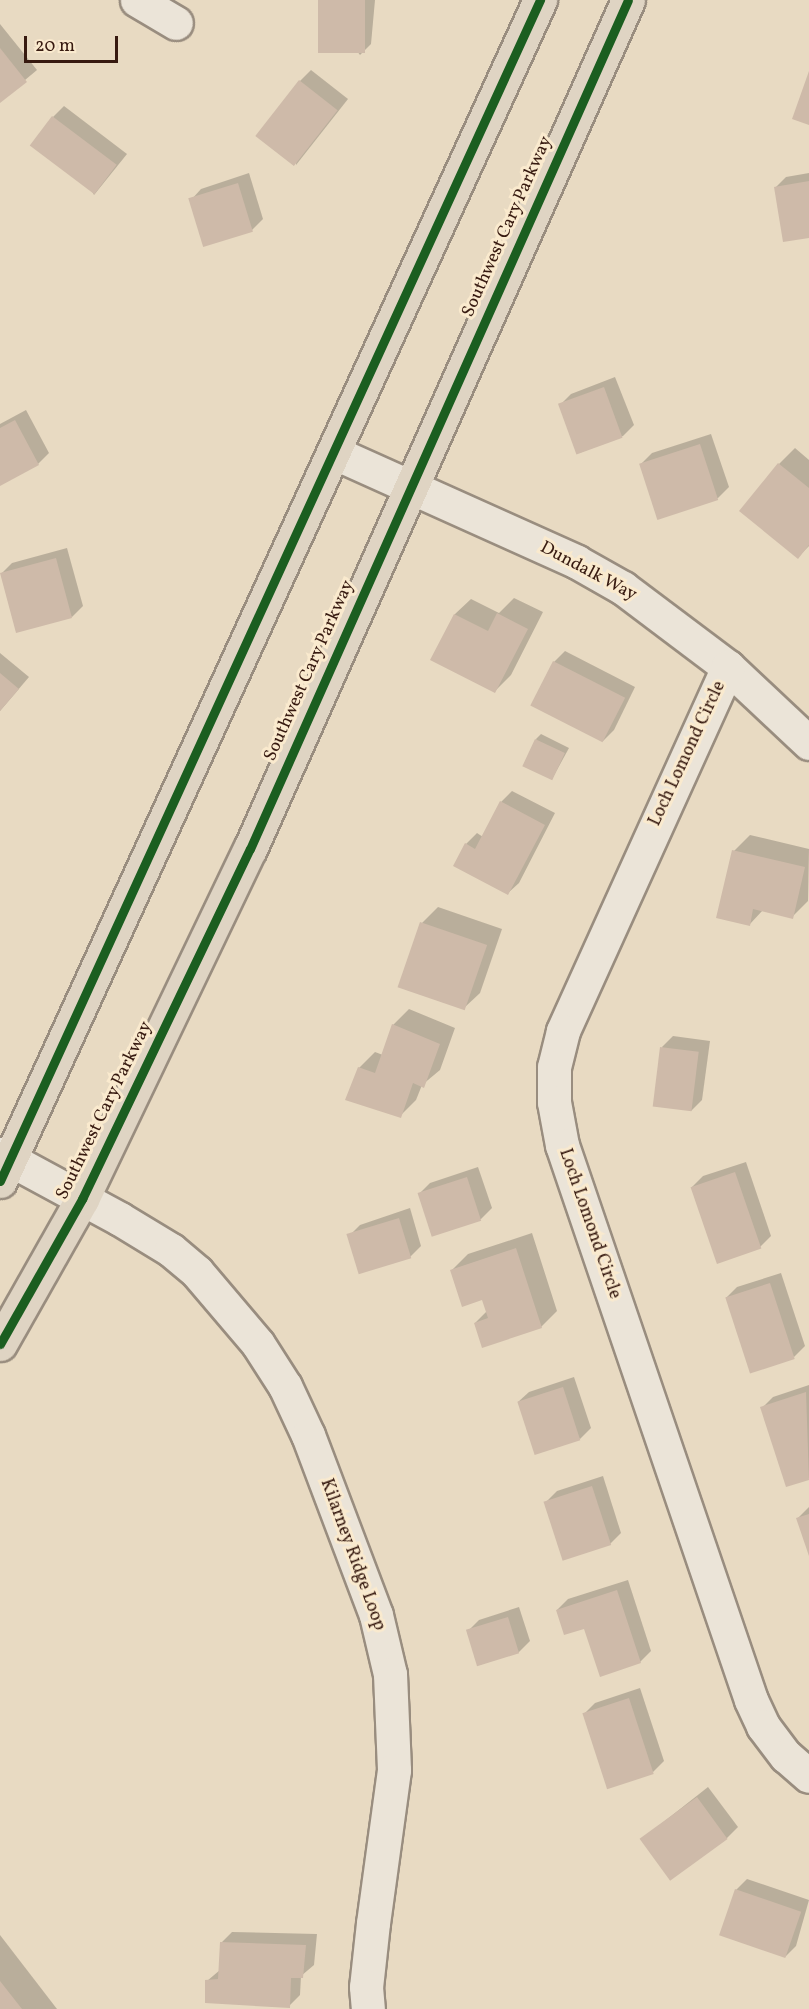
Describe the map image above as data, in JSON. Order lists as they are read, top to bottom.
{
  "streets": {
    "main road": ["Southwest Cary Parkway"],
    "street": ["Dundalk Way", "Loch Lomond Circle", "Kilarney Ridge Loop"]
  },
  "crossings": [
    ["Southwest Cary Parkway", "Dundalk Way"],
    ["Southwest Cary Parkway", "Kilarney Ridge Loop"],
    ["Dundalk Way", "Loch Lomond Circle"]
  ],
  "scale_bar": "20 m"
}
